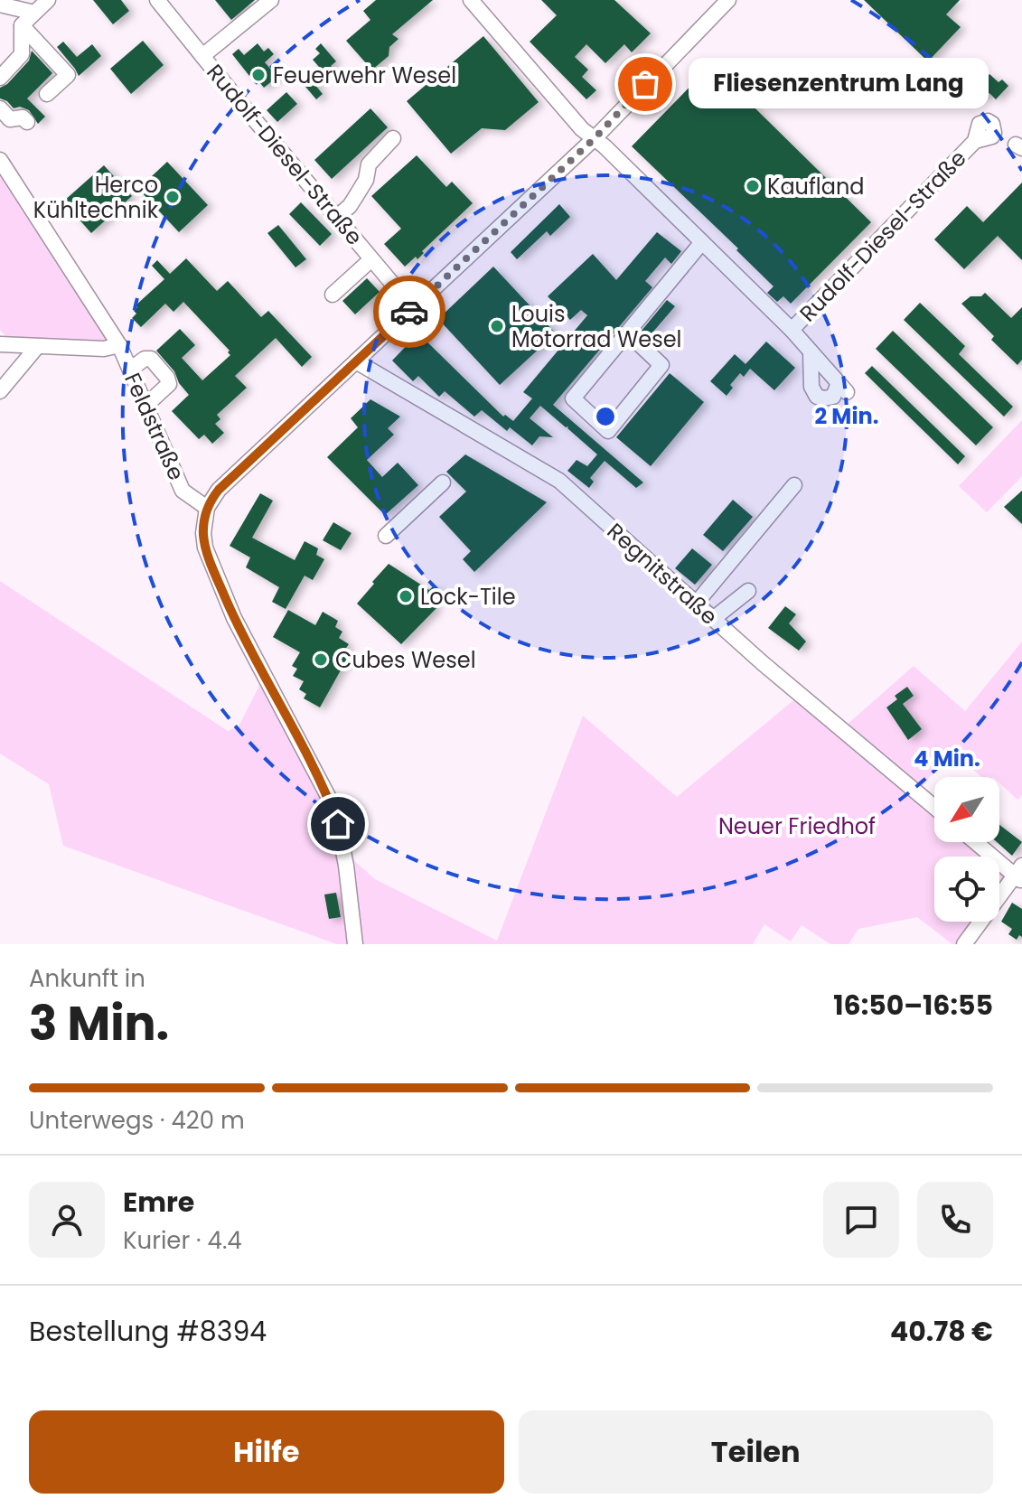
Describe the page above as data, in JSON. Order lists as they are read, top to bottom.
{
  "streets": {
    "street": ["Rudolf-Diesel-Straße", "Feldstraße", "Regnitstraße"]
  },
  "parks": ["Neuer Friedhof"],
  "places": [
    "Feuerwehr Wesel",
    "Fliesenzentrum Lang",
    "Kaufland",
    "Herco Kühltechnik",
    "Louis Motorrad Wesel",
    "Lock-Tile",
    "Cubes Wesel"
  ],
  "north": "bottom left",
  "page": {
    "bubble": "Fliesenzentrum Lang",
    "heading": ["3 Min.", "Ankunft in", "16:50–16:55"],
    "panel": [
      "Emre",
      "Kurier · 4.4",
      "Bestellung #8394",
      "40.78 €"
    ],
    "bar": "Unterwegs · 420 m",
    "buttons": ["Hilfe", "Teilen"]
  },
  "rings": ["2 Min.", "4 Min."]
}
